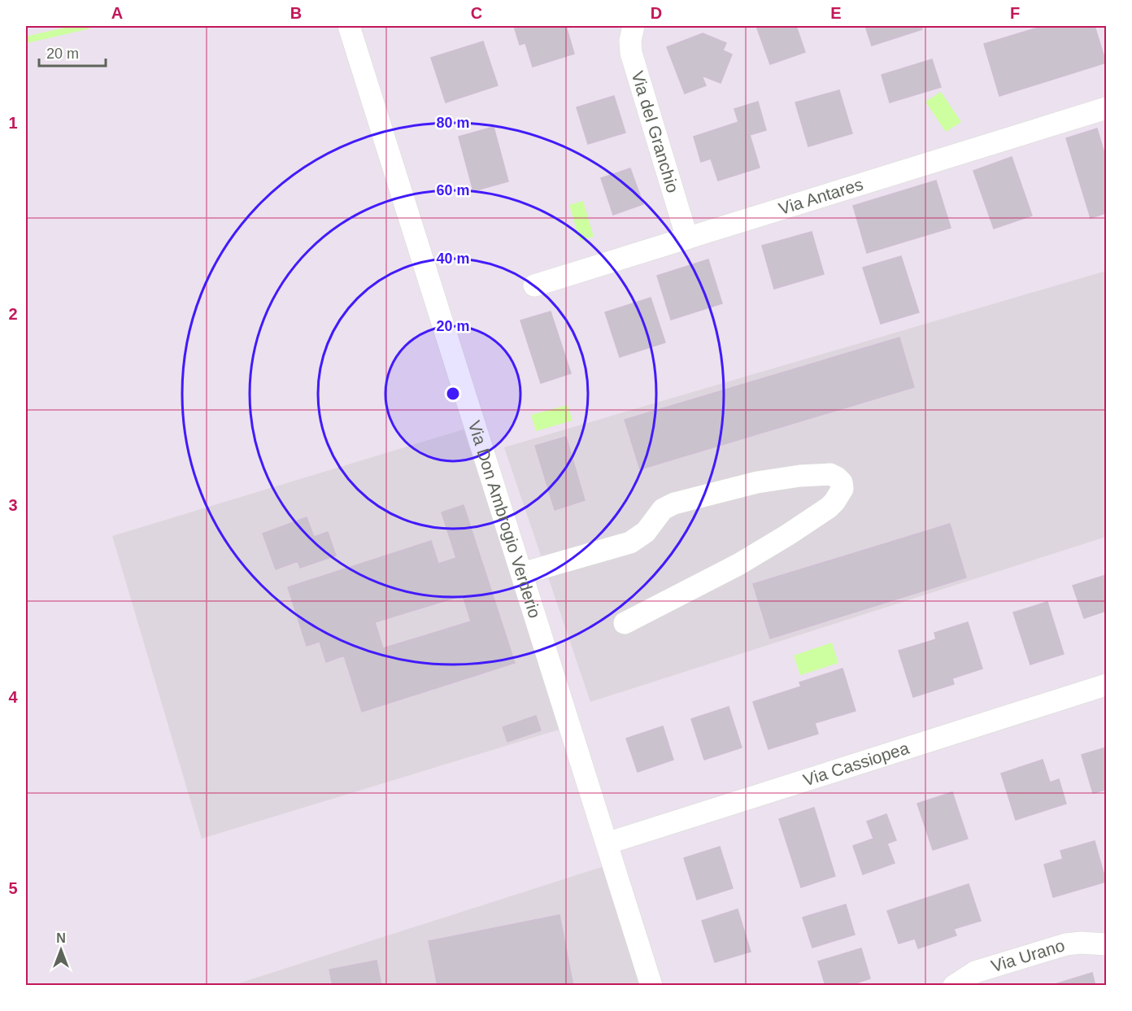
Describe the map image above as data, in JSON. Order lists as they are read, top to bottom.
{
  "streets": {
    "street": [
      "Via del Granchio",
      "Via Antares",
      "Via Don Ambrogio Verderio",
      "Via Cassiopea",
      "Via Urano"
    ]
  },
  "crossings": [
    ["Via del Granchio", "Via Antares"],
    ["Via Don Ambrogio Verderio", "Via Cassiopea"]
  ],
  "scale_bar": "20 m",
  "north": "top",
  "grid": {
    "columns": [
      "A",
      "B",
      "C",
      "D",
      "E",
      "F"
    ],
    "rows": [
      "1",
      "2",
      "3",
      "4",
      "5"
    ]
  },
  "rings": [
    "80 m",
    "60 m",
    "40 m",
    "20 m"
  ]
}
